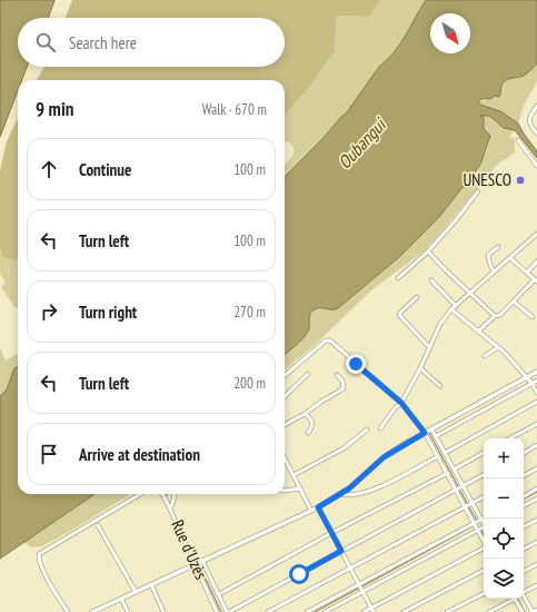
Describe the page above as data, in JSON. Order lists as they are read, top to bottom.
{
  "streets": {
    "street": ["Rue d'Uzès"]
  },
  "water": ["Oubangui"],
  "places": ["UNESCO"],
  "north": "bottom right",
  "page": {
    "search": "Search here",
    "heading": ["9 min", "Walk · 670 m"],
    "list": [
      ["Continue", "100 m"],
      ["Turn left", "100 m"],
      ["Turn right", "270 m"],
      ["Turn left", "200 m"],
      "Arrive at destination"
    ],
    "map_buttons": ["+", "−"]
  }
}
